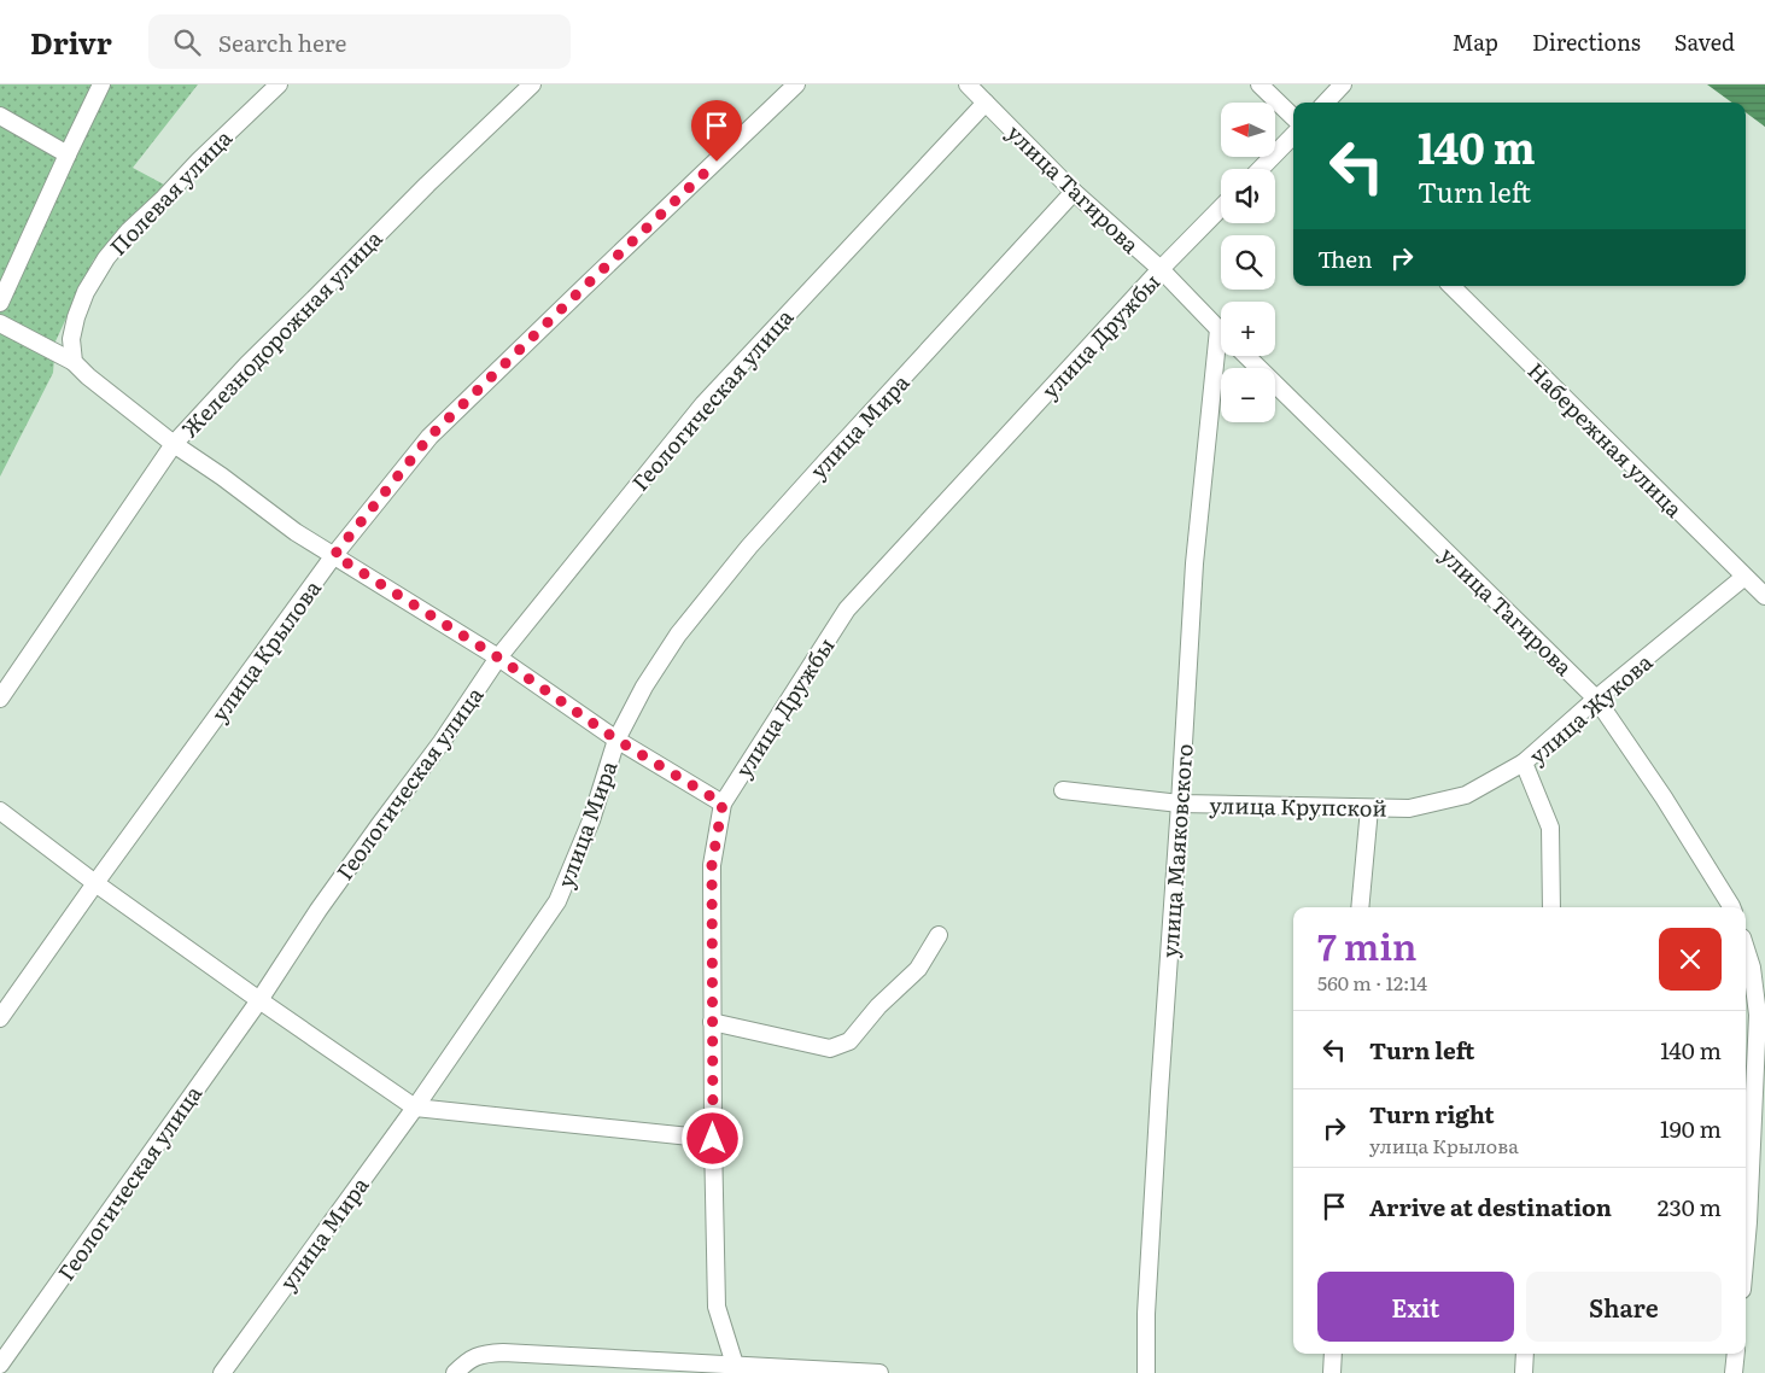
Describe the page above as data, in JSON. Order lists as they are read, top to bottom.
{
  "streets": {
    "street": [
      "улица Тагирова",
      "Полевая улица",
      "Железнодорожная улица",
      "улица Дружбы",
      "Геологическая улица",
      "улица Мира",
      "Набережная улица",
      "улица Крылова",
      "улица Жукова",
      "улица Крупской",
      "улица Маяковского"
    ]
  },
  "crossings": [
    ["улица Тагирова", "улица Дружбы"],
    ["улица Тагирова", "Геологическая улица"],
    ["улица Тагирова", "улица Мира"],
    ["улица Тагирова", "улица Жукова"],
    ["улица Тагирова", "улица Маяковского"],
    ["Набережная улица", "улица Жукова"],
    ["улица Жукова", "улица Крупской"],
    ["улица Крупской", "улица Маяковского"]
  ],
  "north": "left",
  "page": {
    "header": "Drivr",
    "search": "Search here",
    "nav": ["Map", "Directions", "Saved"],
    "map_buttons": ["+", "−"],
    "turn": ["140 m", "Turn left"],
    "then": "Then",
    "heading": ["7 min", "560 m · 12:14"],
    "list": [
      {
        "name": "Turn left",
        "value": "140 m"
      },
      {
        "name": "Turn right",
        "note": "улица Крылова",
        "value": "190 m"
      },
      {
        "name": "Arrive at destination",
        "value": "230 m"
      }
    ],
    "buttons": ["Exit", "Share"]
  }
}
